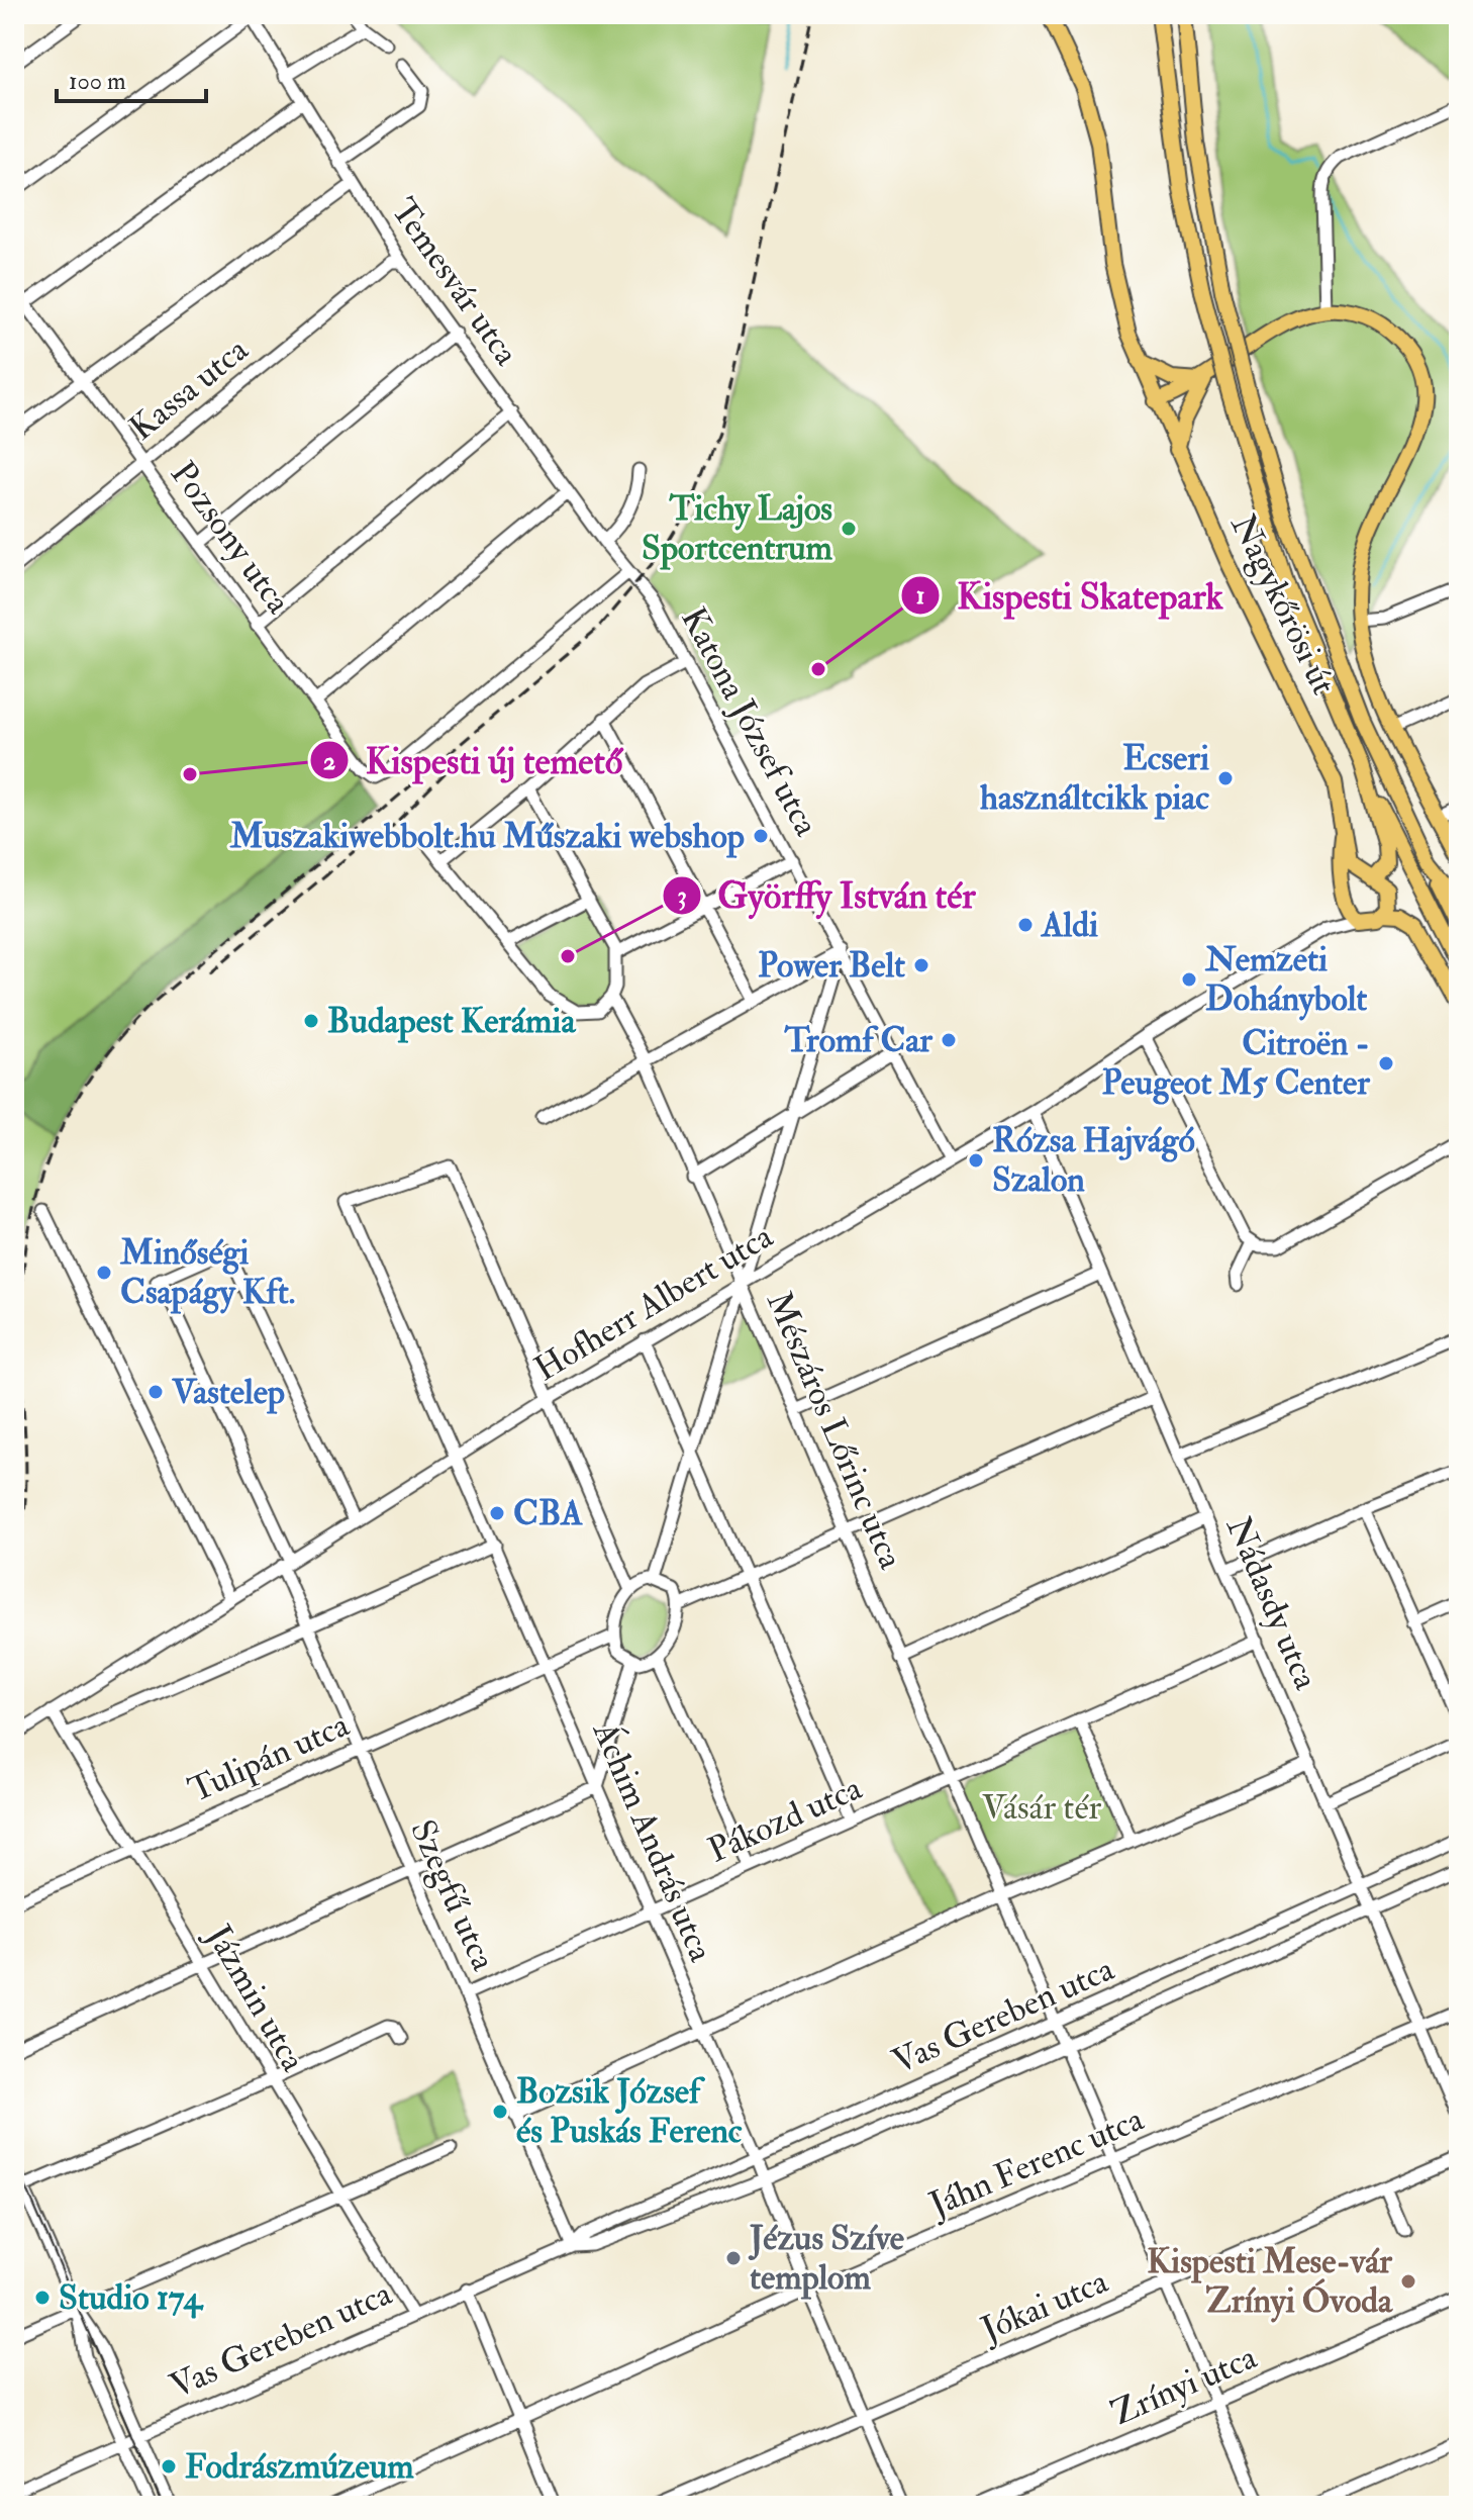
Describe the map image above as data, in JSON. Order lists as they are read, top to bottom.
{
  "streets": {
    "main road": ["Nagykőrösi út"],
    "street": [
      "Temesvár utca",
      "Kassa utca",
      "Pozsony utca",
      "Katona József utca",
      "Hofherr Albert utca",
      "Mészáros Lőrinc utca",
      "Nádasdy utca",
      "Tulipán utca",
      "Pákozd utca",
      "Áchim András utca",
      "Szegfű utca",
      "Jázmin utca",
      "Vas Gereben utca",
      "Jáhn Ferenc utca",
      "Jókai utca",
      "Zrínyi utca"
    ]
  },
  "crossings": [
    ["Temesvár utca", "Kassa utca"],
    ["Temesvár utca", "Pozsony utca"],
    ["Temesvár utca", "Katona József utca"],
    ["Kassa utca", "Pozsony utca"],
    ["Pozsony utca", "Katona József utca"],
    ["Nagykőrösi út", "Hofherr Albert utca"],
    ["Katona József utca", "Hofherr Albert utca"],
    ["Hofherr Albert utca", "Mészáros Lőrinc utca"],
    ["Hofherr Albert utca", "Nádasdy utca"],
    ["Hofherr Albert utca", "Áchim András utca"],
    ["Hofherr Albert utca", "Szegfű utca"],
    ["Hofherr Albert utca", "Jázmin utca"],
    ["Mészáros Lőrinc utca", "Pákozd utca"],
    ["Nádasdy utca", "Vas Gereben utca"],
    ["Nádasdy utca", "Jáhn Ferenc utca"],
    ["Tulipán utca", "Áchim András utca"],
    ["Tulipán utca", "Szegfű utca"],
    ["Tulipán utca", "Jázmin utca"],
    ["Pákozd utca", "Áchim András utca"],
    ["Pákozd utca", "Szegfű utca"],
    ["Áchim András utca", "Vas Gereben utca"],
    ["Áchim András utca", "Jáhn Ferenc utca"],
    ["Áchim András utca", "Jókai utca"],
    ["Szegfű utca", "Vas Gereben utca"],
    ["Jázmin utca", "Vas Gereben utca"]
  ],
  "parks": ["Vásár tér"],
  "places": [
    "Tichy Lajos Sportcentrum",
    "Kispesti Skatepark",
    "Kispesti új temető",
    "Ecseri használtcikk piac",
    "Muszakiwebbolt.hu Műszaki webshop",
    "Aldi",
    "Györffy István tér",
    "Power Belt",
    "Nemzeti Dohánybolt",
    "Budapest Kerámia",
    "Tromf Car",
    "Citroën - Peugeot M5 Center",
    "Rózsa Hajvágó Szalon",
    "Minőségi Csapágy Kft.",
    "Vastelep",
    "CBA",
    "Bozsik József és Puskás Ferenc",
    "Jézus Szíve templom",
    "Kispesti Mese-vár Zrínyi Óvoda",
    "Studio 174",
    "Fodrászmúzeum"
  ],
  "scale_bar": "100 m"
}
